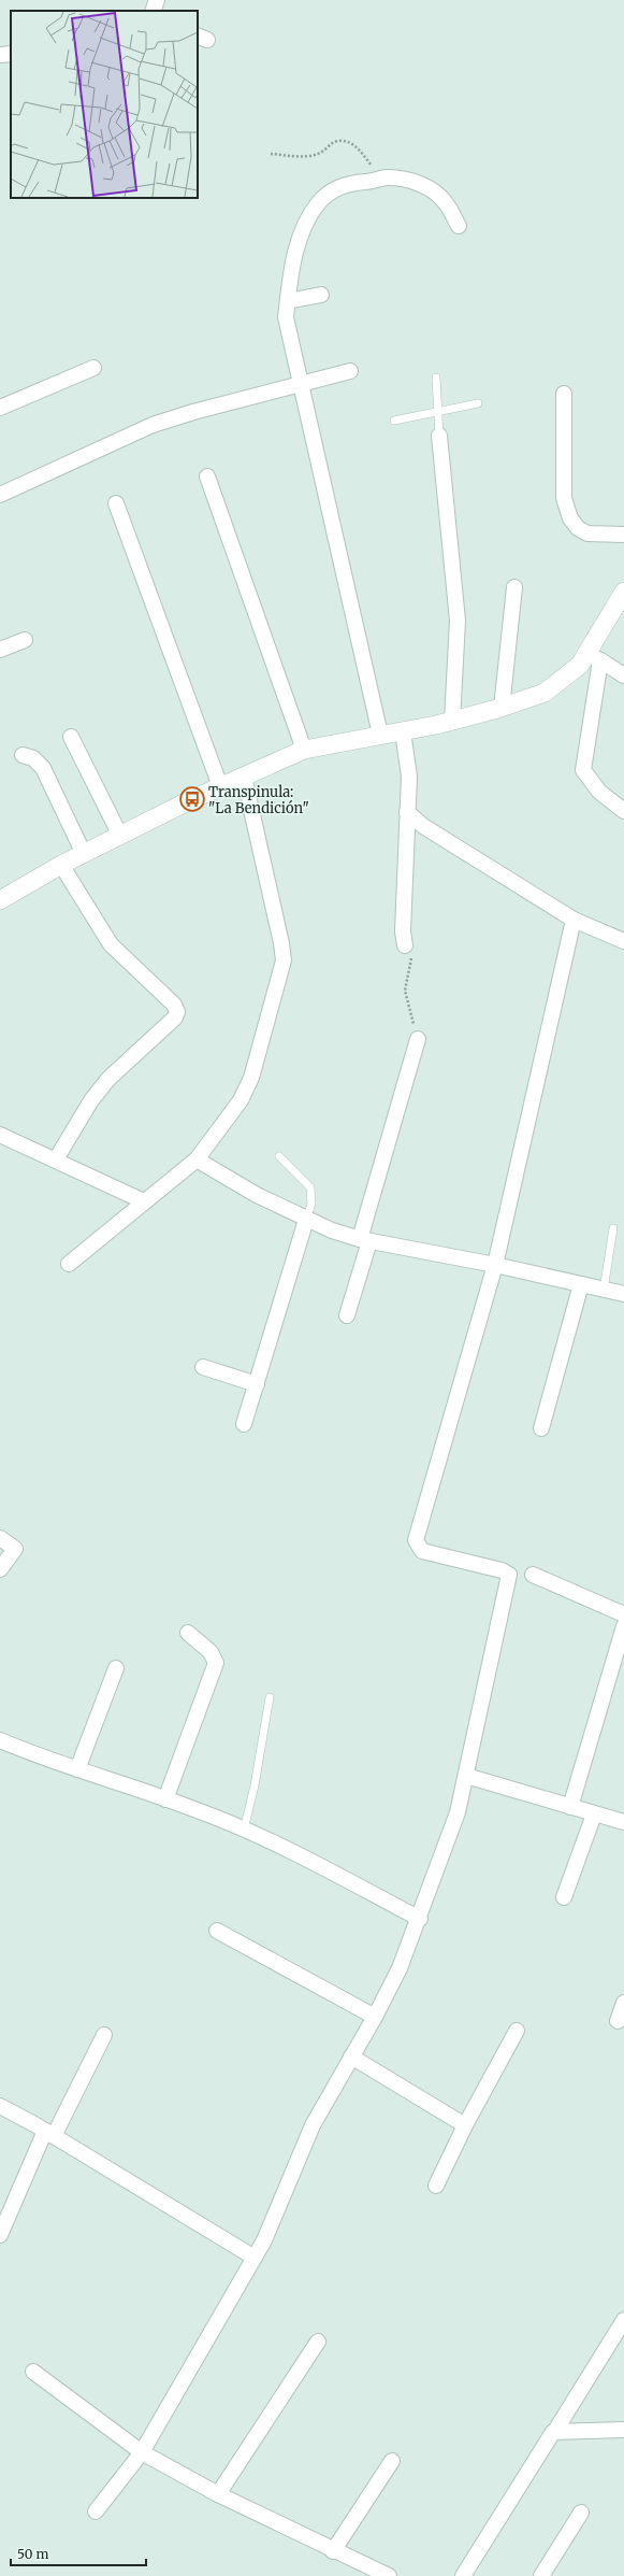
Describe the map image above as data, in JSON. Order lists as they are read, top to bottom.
{
  "places": {
    "bus stop": ["Transpinula: \"La Bendición\""]
  },
  "scale_bar": "50 m"
}
